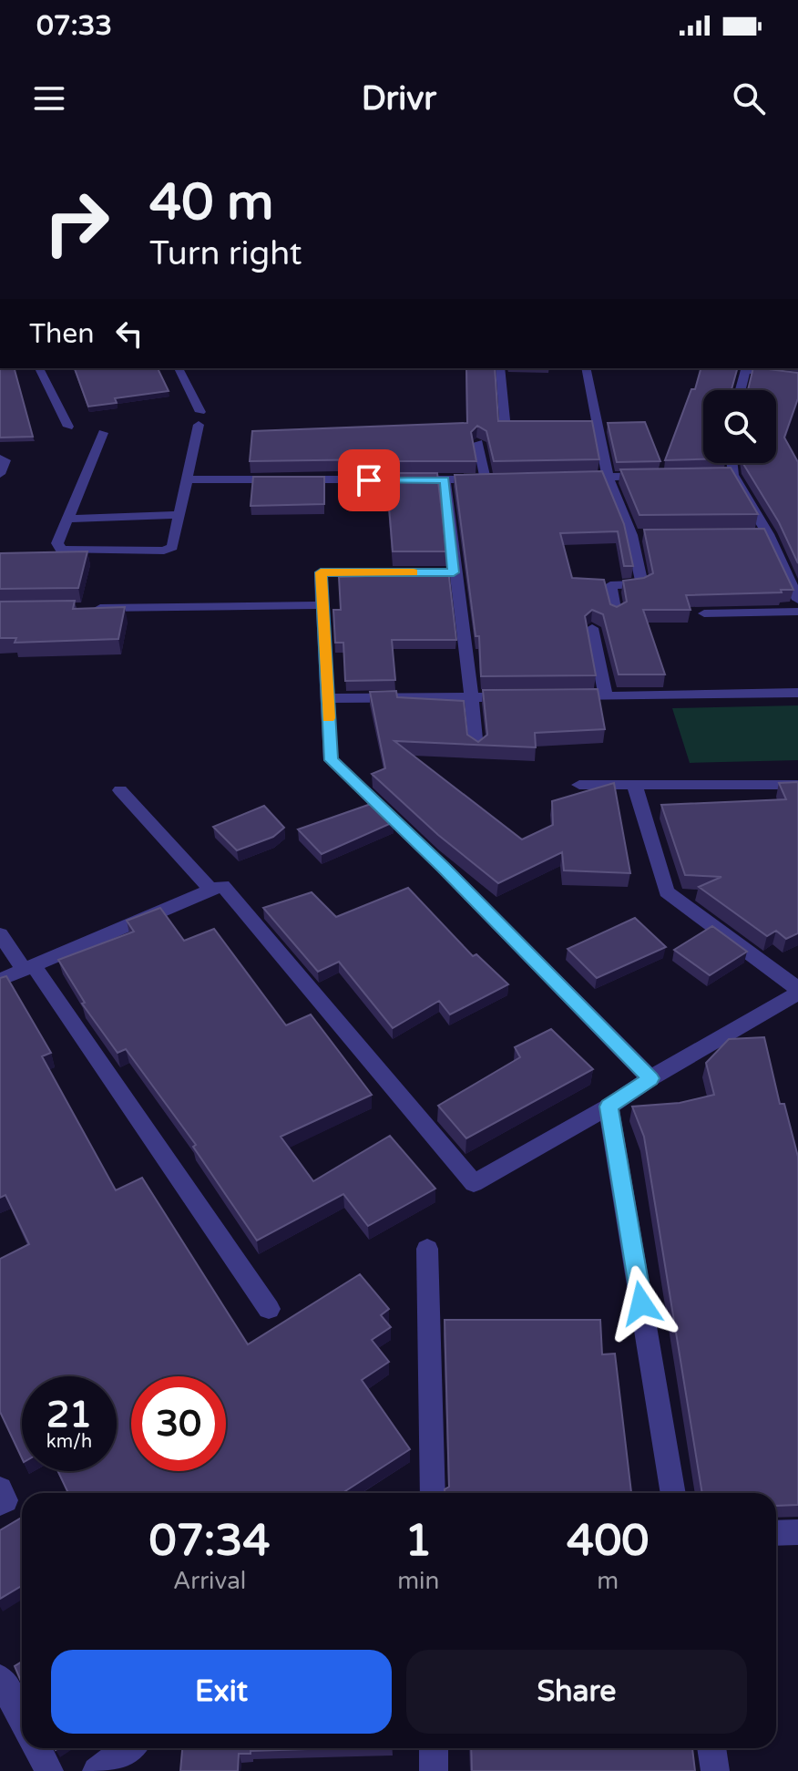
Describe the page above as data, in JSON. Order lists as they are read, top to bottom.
{
  "page": {
    "status": "07:33",
    "header": "Drivr",
    "turn": ["40 m", "Turn right"],
    "then": "Then",
    "speed": "21 km/h",
    "limit": "30",
    "eta": [
      "07:34",
      "Arrival",
      "1",
      "min",
      "400",
      "m"
    ],
    "buttons": ["Exit", "Share"]
  }
}
